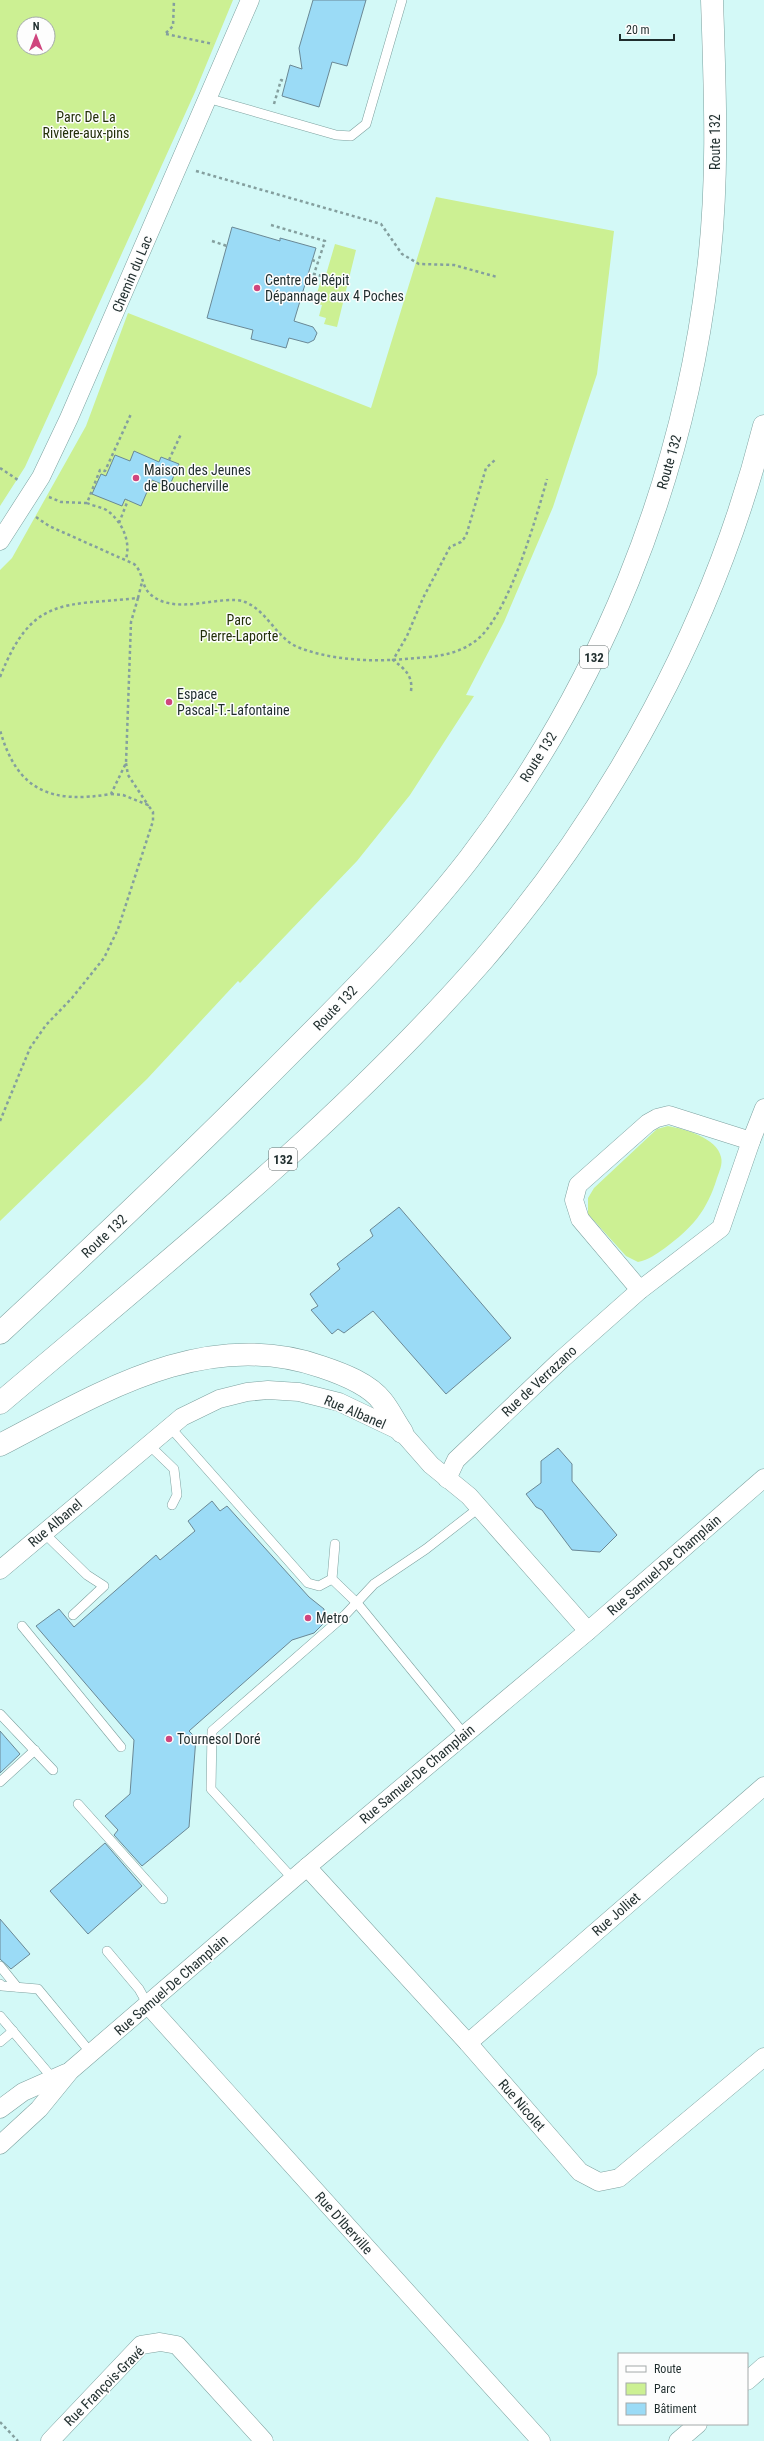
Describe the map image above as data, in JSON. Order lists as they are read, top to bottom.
{
  "streets": {
    "highway": ["Route 132", "132"],
    "street": [
      "Chemin du Lac",
      "Rue de Verrazano",
      "Rue Albanel",
      "Rue Samuel-De Champlain",
      "Rue Jolliet",
      "Rue Nicolet",
      "Rue D'Iberville",
      "Rue François-Gravé"
    ]
  },
  "crossings": [
    ["Rue de Verrazano", "Rue Albanel"],
    ["Rue Albanel", "Rue Samuel-De Champlain"],
    ["Rue Samuel-De Champlain", "Rue Nicolet"],
    ["Rue Samuel-De Champlain", "Rue D'Iberville"],
    ["Rue Jolliet", "Rue Nicolet"]
  ],
  "parks": ["Parc De La Rivière-aux-pins", "Parc Pierre-Laporte"],
  "places": [
    "Centre de Répit Dépannage aux 4 Poches",
    "Maison des Jeunes de Boucherville",
    "Espace Pascal-T.-Lafontaine",
    "Metro",
    "Tournesol Doré"
  ],
  "legend": ["Route", "Parc", "Bâtiment"],
  "scale_bar": "20 m",
  "north": "top"
}
